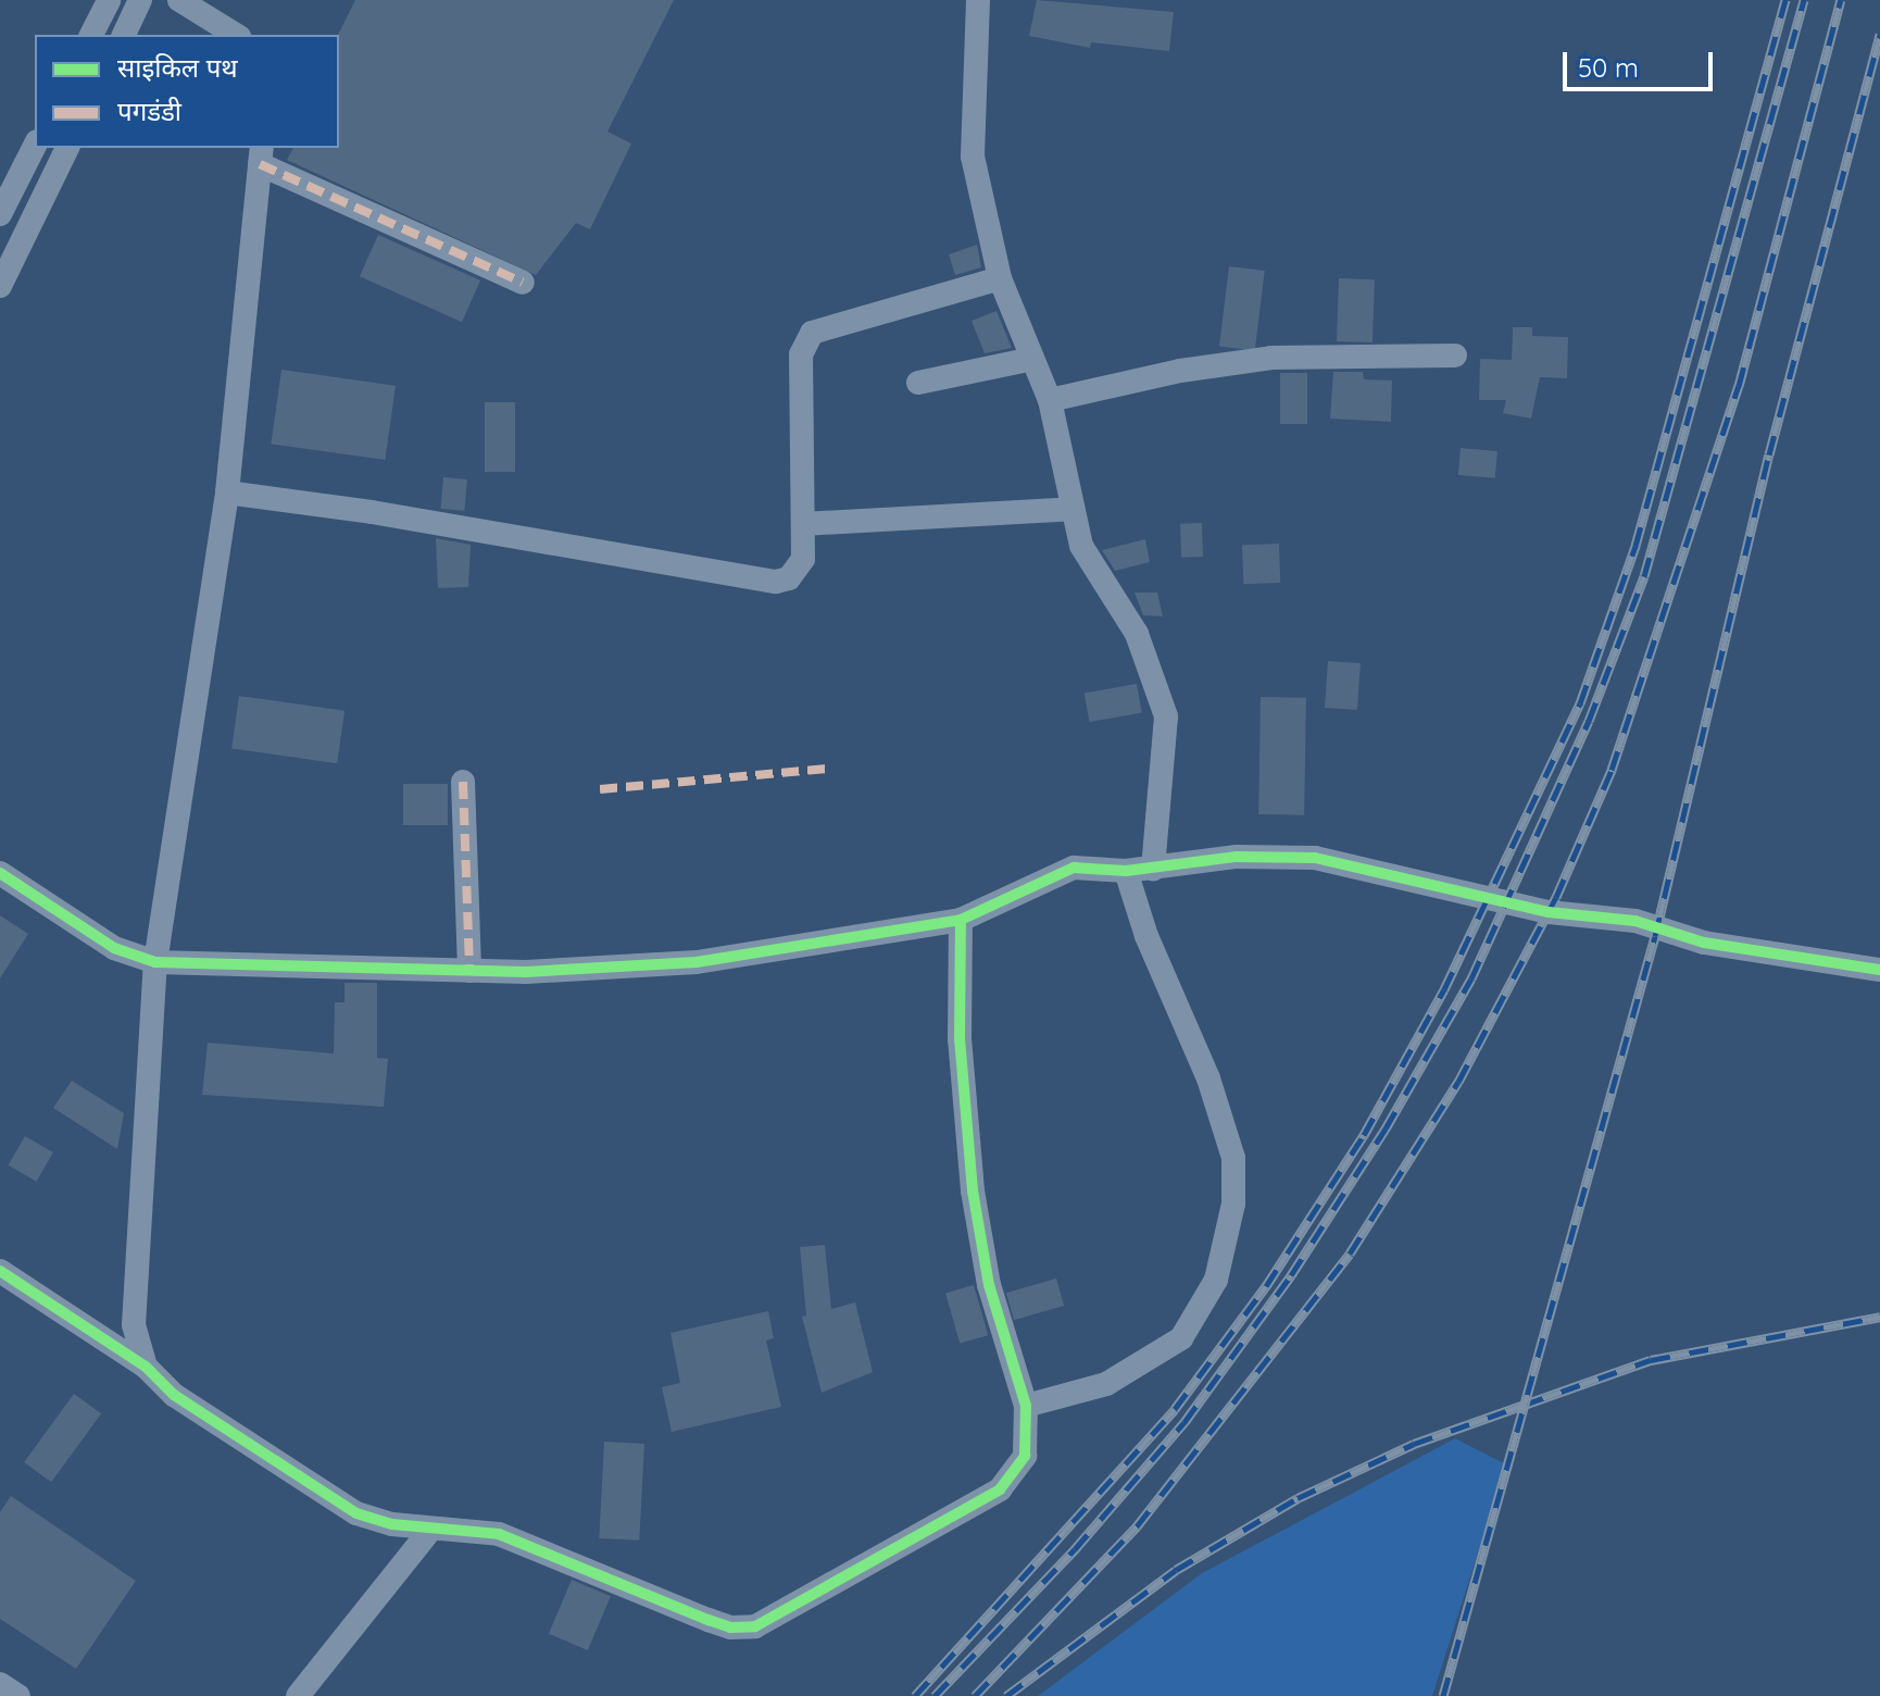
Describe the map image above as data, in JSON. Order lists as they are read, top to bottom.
{
  "legend": ["साइकिल पथ", "पगडंडी"],
  "scale_bar": "50 m"
}
